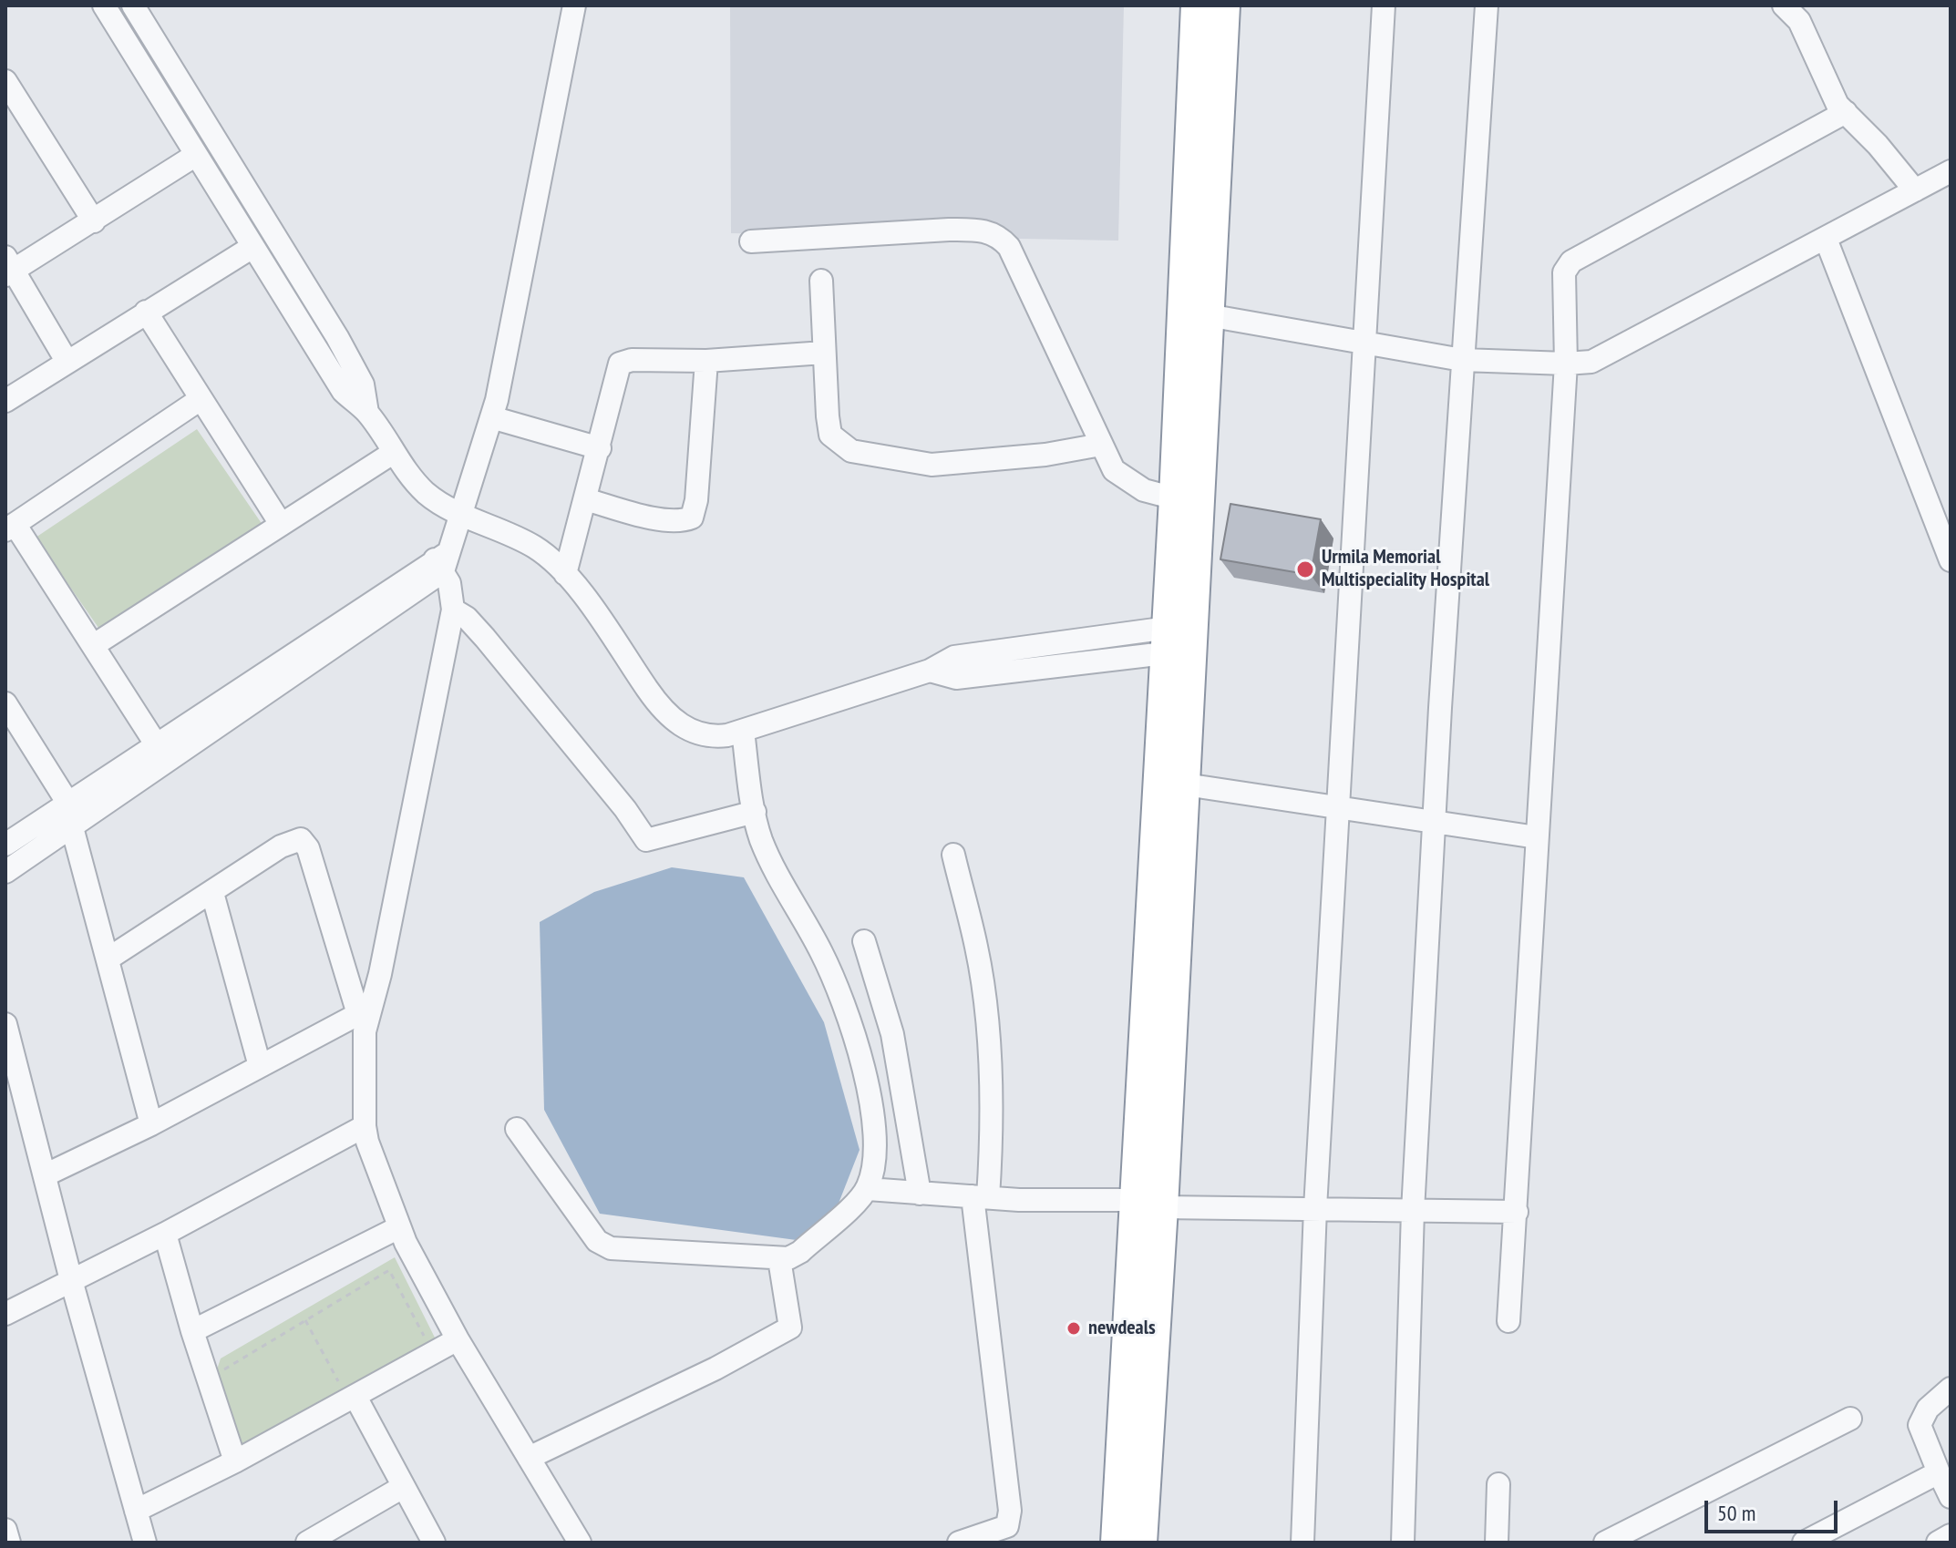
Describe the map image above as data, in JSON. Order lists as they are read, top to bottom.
{
  "places": ["Urmila Memorial Multispeciality Hospital", "newdeals"],
  "scale_bar": "50 m"
}
